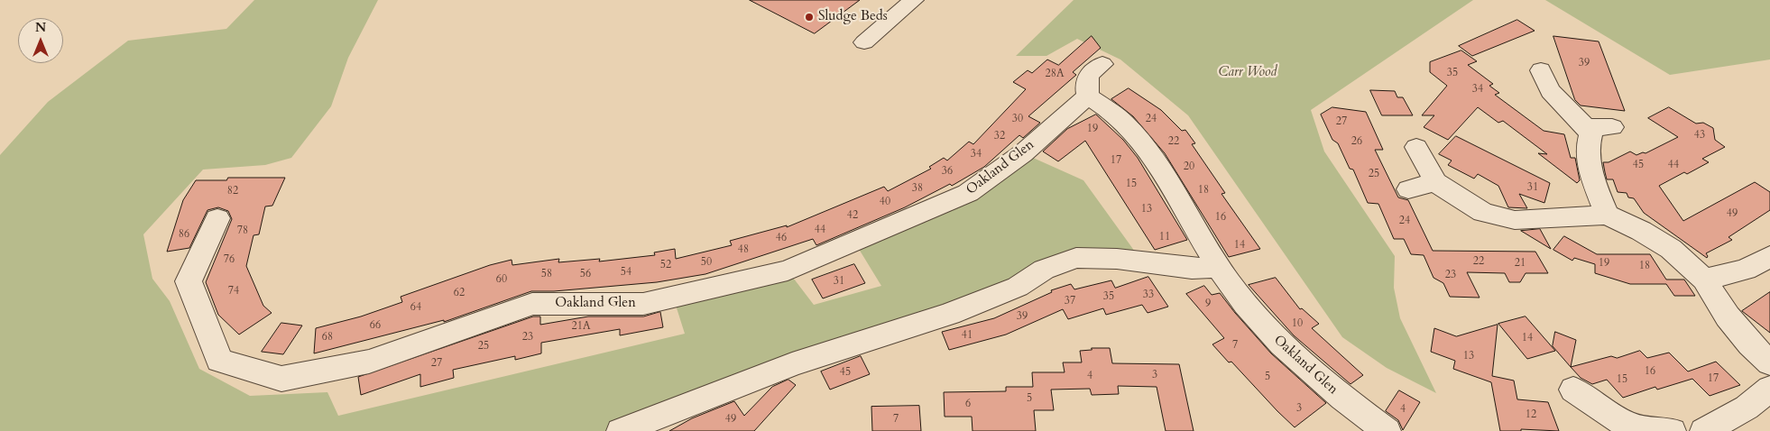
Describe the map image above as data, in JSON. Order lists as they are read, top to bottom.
{
  "streets": {
    "street": ["Oakland Glen"]
  },
  "parks": ["Carr Wood"],
  "places": ["Sludge Beds"],
  "house_numbers": [
    "39",
    "35",
    "28A",
    "34",
    "30",
    "24",
    "27",
    "19",
    "43",
    "32",
    "22",
    "26",
    "34",
    "17",
    "45",
    "44",
    "20",
    "36",
    "25",
    "15",
    "31",
    "38",
    "18",
    "82",
    "40",
    "13",
    "49",
    "42",
    "16",
    "24",
    "44",
    "78",
    "86",
    "11",
    "46",
    "14",
    "48",
    "76",
    "22",
    "50",
    "21",
    "19",
    "52",
    "18",
    "54",
    "58",
    "56",
    "23",
    "60",
    "31",
    "74",
    "62",
    "33",
    "35",
    "37",
    "9",
    "64",
    "39",
    "10",
    "66",
    "21A",
    "41",
    "68",
    "23",
    "14",
    "7",
    "25",
    "13",
    "27",
    "16",
    "45",
    "3",
    "4",
    "5",
    "17",
    "15",
    "5",
    "6",
    "3",
    "4",
    "12",
    "49",
    "7"
  ],
  "north": "top"
}
